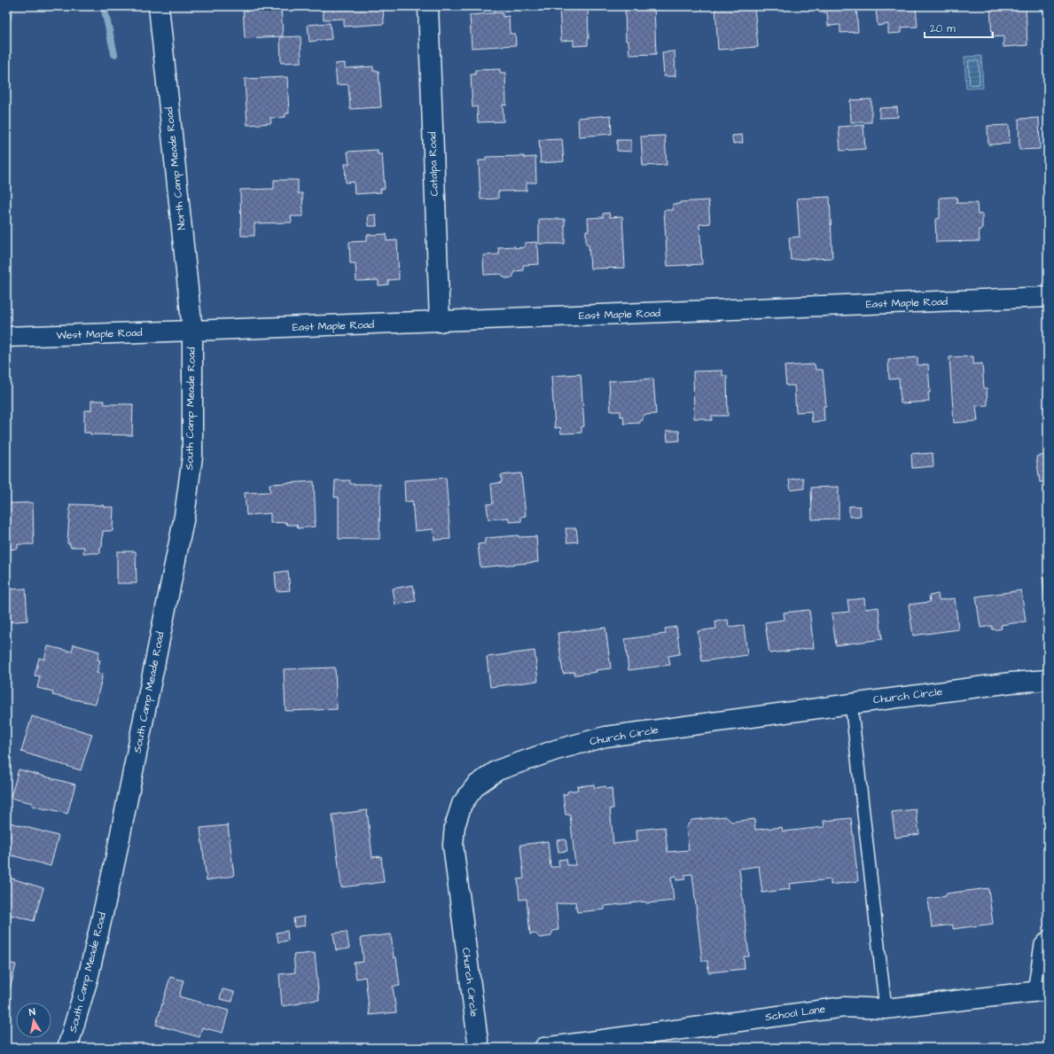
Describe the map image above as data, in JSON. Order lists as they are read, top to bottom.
{
  "streets": {
    "main road": [
      "Catalpa Road",
      "North Camp Meade Road",
      "East Maple Road",
      "West Maple Road",
      "South Camp Meade Road",
      "Church Circle",
      "School Lane"
    ]
  },
  "crossings": [
    ["Catalpa Road", "East Maple Road"],
    ["North Camp Meade Road", "East Maple Road"],
    ["North Camp Meade Road", "West Maple Road"],
    ["North Camp Meade Road", "South Camp Meade Road"],
    ["East Maple Road", "West Maple Road"],
    ["East Maple Road", "South Camp Meade Road"],
    ["West Maple Road", "South Camp Meade Road"]
  ],
  "scale_bar": "20 m",
  "north": "top"
}
